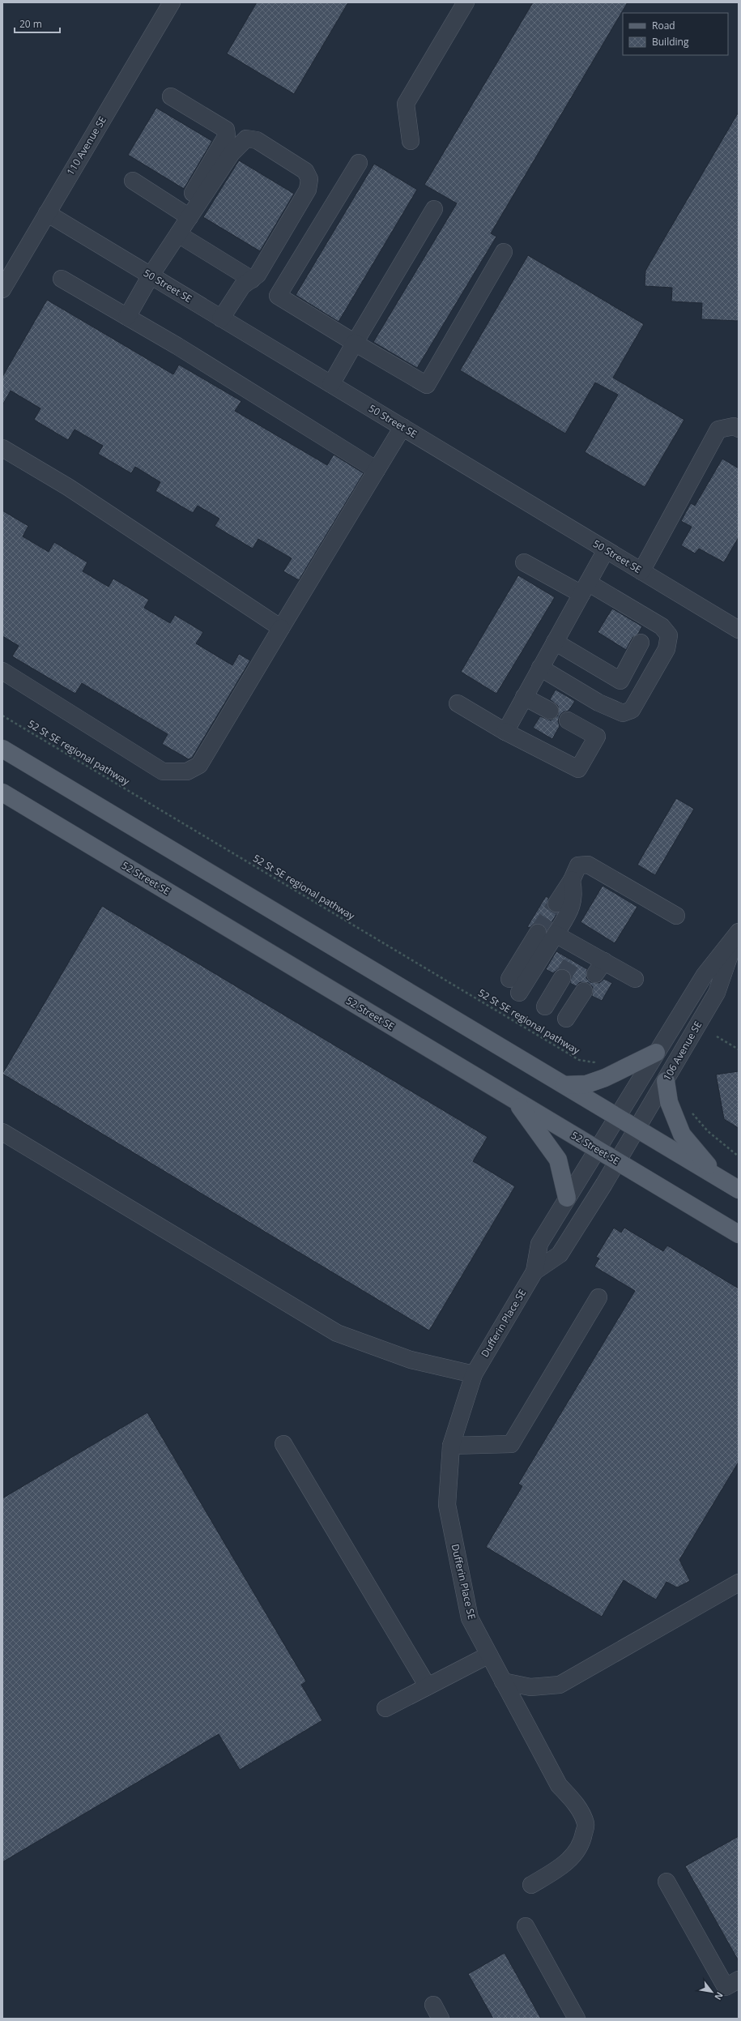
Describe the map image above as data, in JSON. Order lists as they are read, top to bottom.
{
  "streets": {
    "main road": ["52 Street SE"],
    "street": [
      "110 Avenue SE",
      "50 Street SE",
      "106 Avenue SE",
      "Dufferin Place SE"
    ],
    "path": ["52 St SE regional pathway"]
  },
  "crossings": [
    ["110 Avenue SE", "50 Street SE"],
    ["52 Street SE", "106 Avenue SE"],
    ["52 Street SE", "Dufferin Place SE"],
    ["106 Avenue SE", "Dufferin Place SE"]
  ],
  "legend": ["Road", "Building"],
  "scale_bar": "20 m",
  "north": "bottom right"
}
